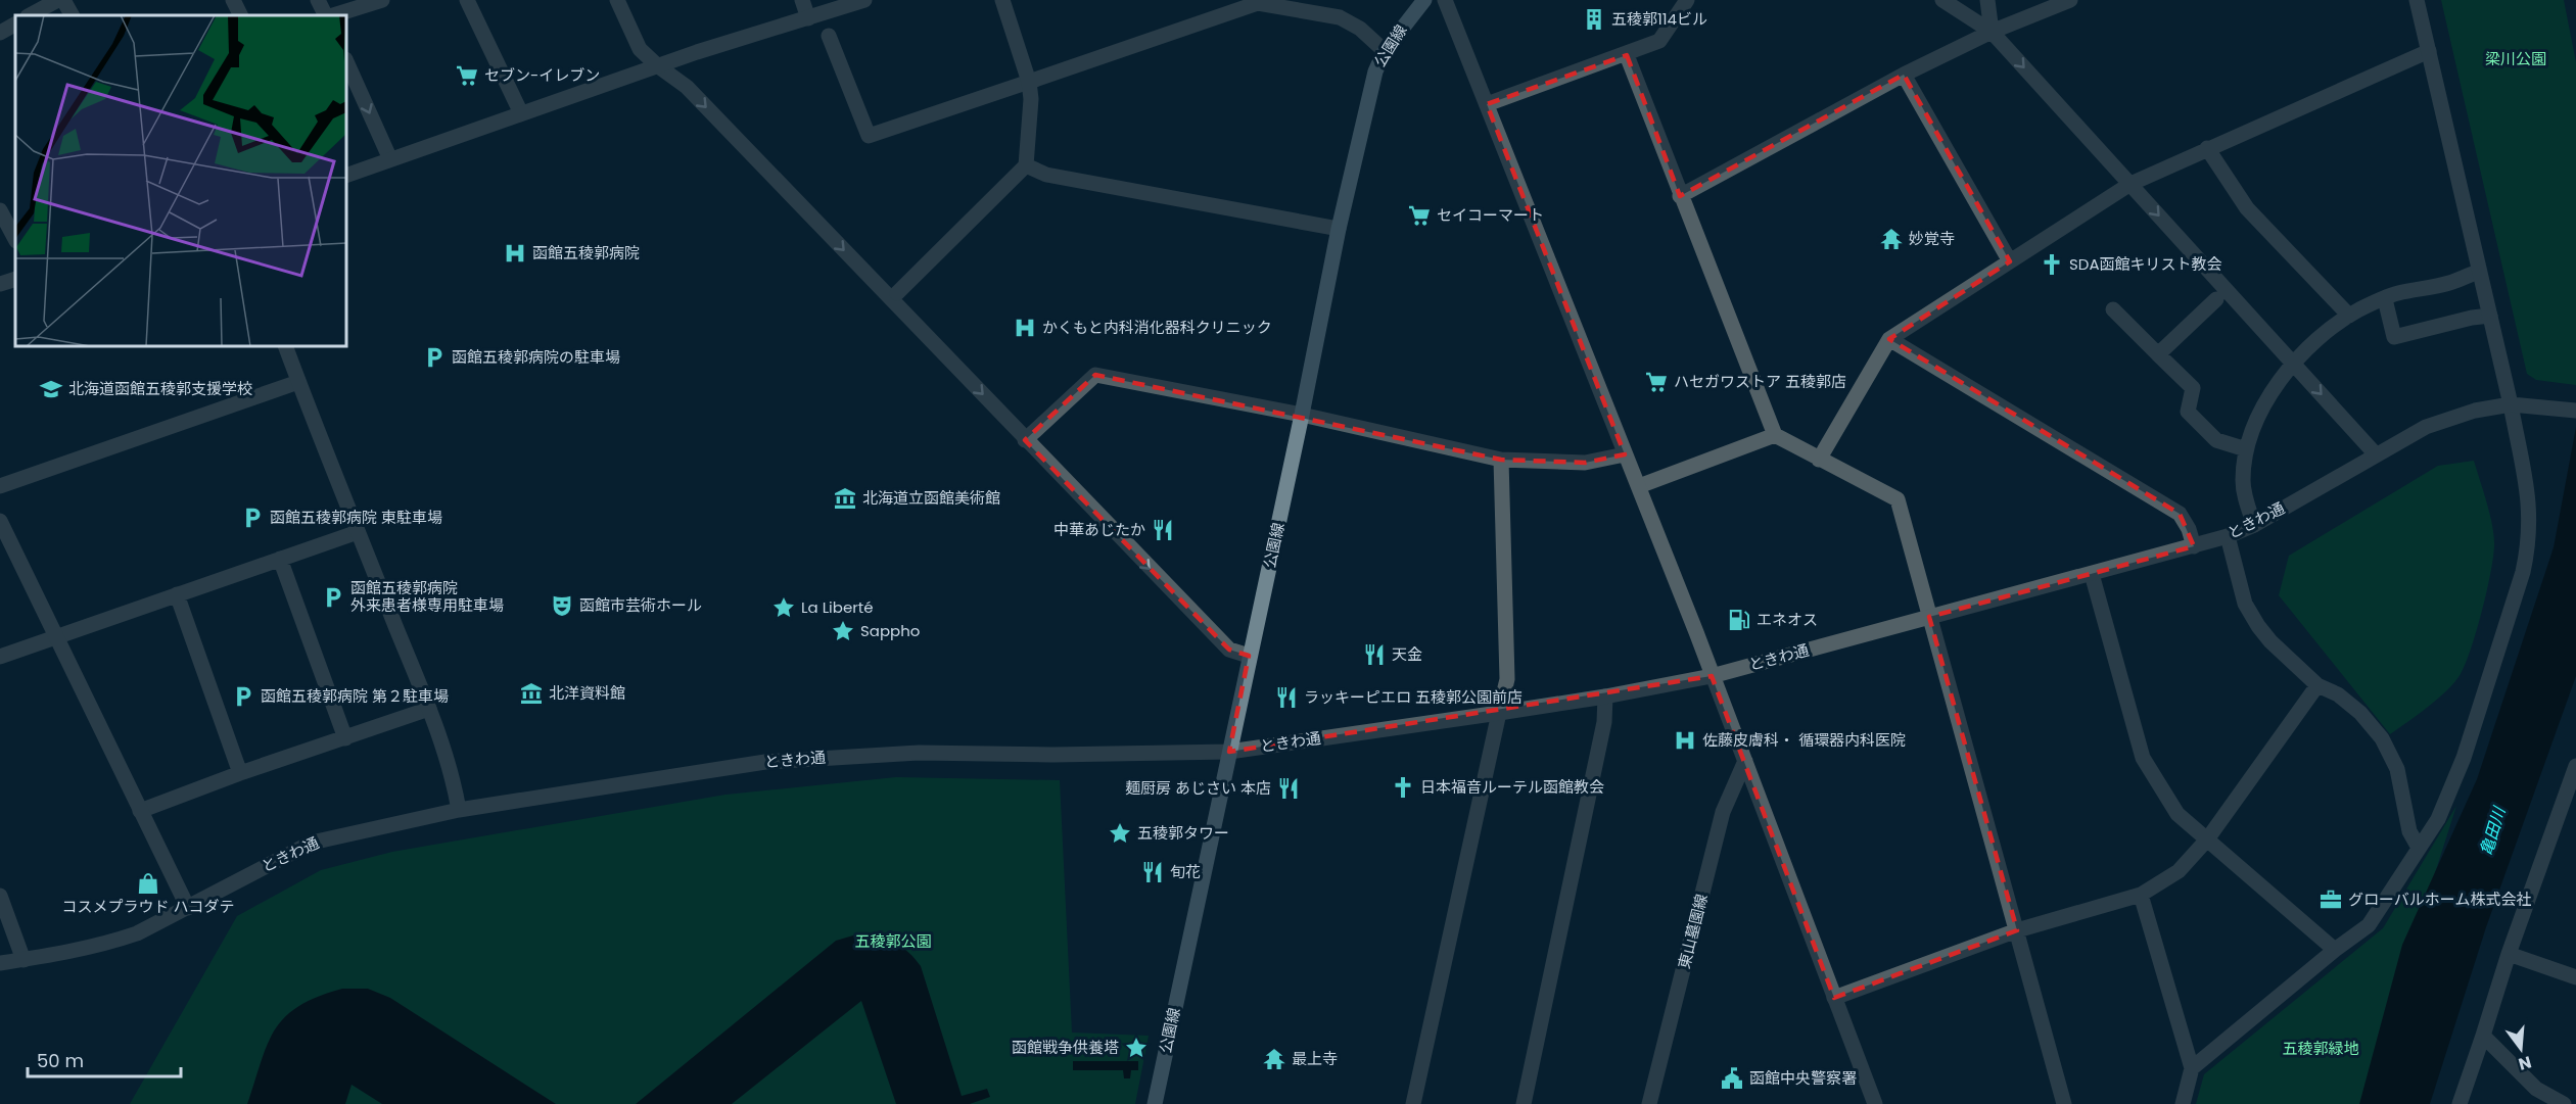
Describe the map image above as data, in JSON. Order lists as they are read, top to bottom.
{
  "streets": {
    "main road": ["公園線"],
    "street": ["ときわ通", "東山墓園線"]
  },
  "crossings": [
    ["公園線", "ときわ通"]
  ],
  "water": ["亀田川"],
  "parks": ["梁川公園", "五稜郭公園", "五稜郭緑地"],
  "places": {
    "building": ["五稜郭114ビル"],
    "supermarket": ["セブン-イレブン", "セイコーマート", "ハセガワストア 五稜郭店"],
    "temple": ["妙覚寺", "最上寺"],
    "hospital": ["函館五稜郭病院", "かくもと内科消化器科クリニック", "佐藤皮膚科・ 循環器内科医院"],
    "church": ["SDA函館キリスト教会", "日本福音ルーテル函館教会"],
    "parking": [
      "函館五稜郭病院の駐車場",
      "函館五稜郭病院 東駐車場",
      "函館五稜郭病院 外来患者様専用駐車場",
      "函館五稜郭病院 第２駐車場"
    ],
    "school or university": ["北海道函館五稜郭支援学校"],
    "museum": ["北海道立函館美術館", "北洋資料館"],
    "restaurant": [
      "中華あじたか",
      "天金",
      "ラッキーピエロ 五稜郭公園前店",
      "麺厨房 あじさい 本店",
      "旬花"
    ],
    "theatre": ["函館市芸術ホール"],
    "place": [
      "La Liberté",
      "Sappho",
      "五稜郭タワー",
      "函館戦争供養塔"
    ],
    "fuel station": ["エネオス"],
    "shop": ["コスメプラウド ハコダテ"],
    "office": ["グローバルホーム株式会社"],
    "public building": ["函館中央警察署"]
  },
  "scale_bar": "50 m",
  "north": "bottom"
}
